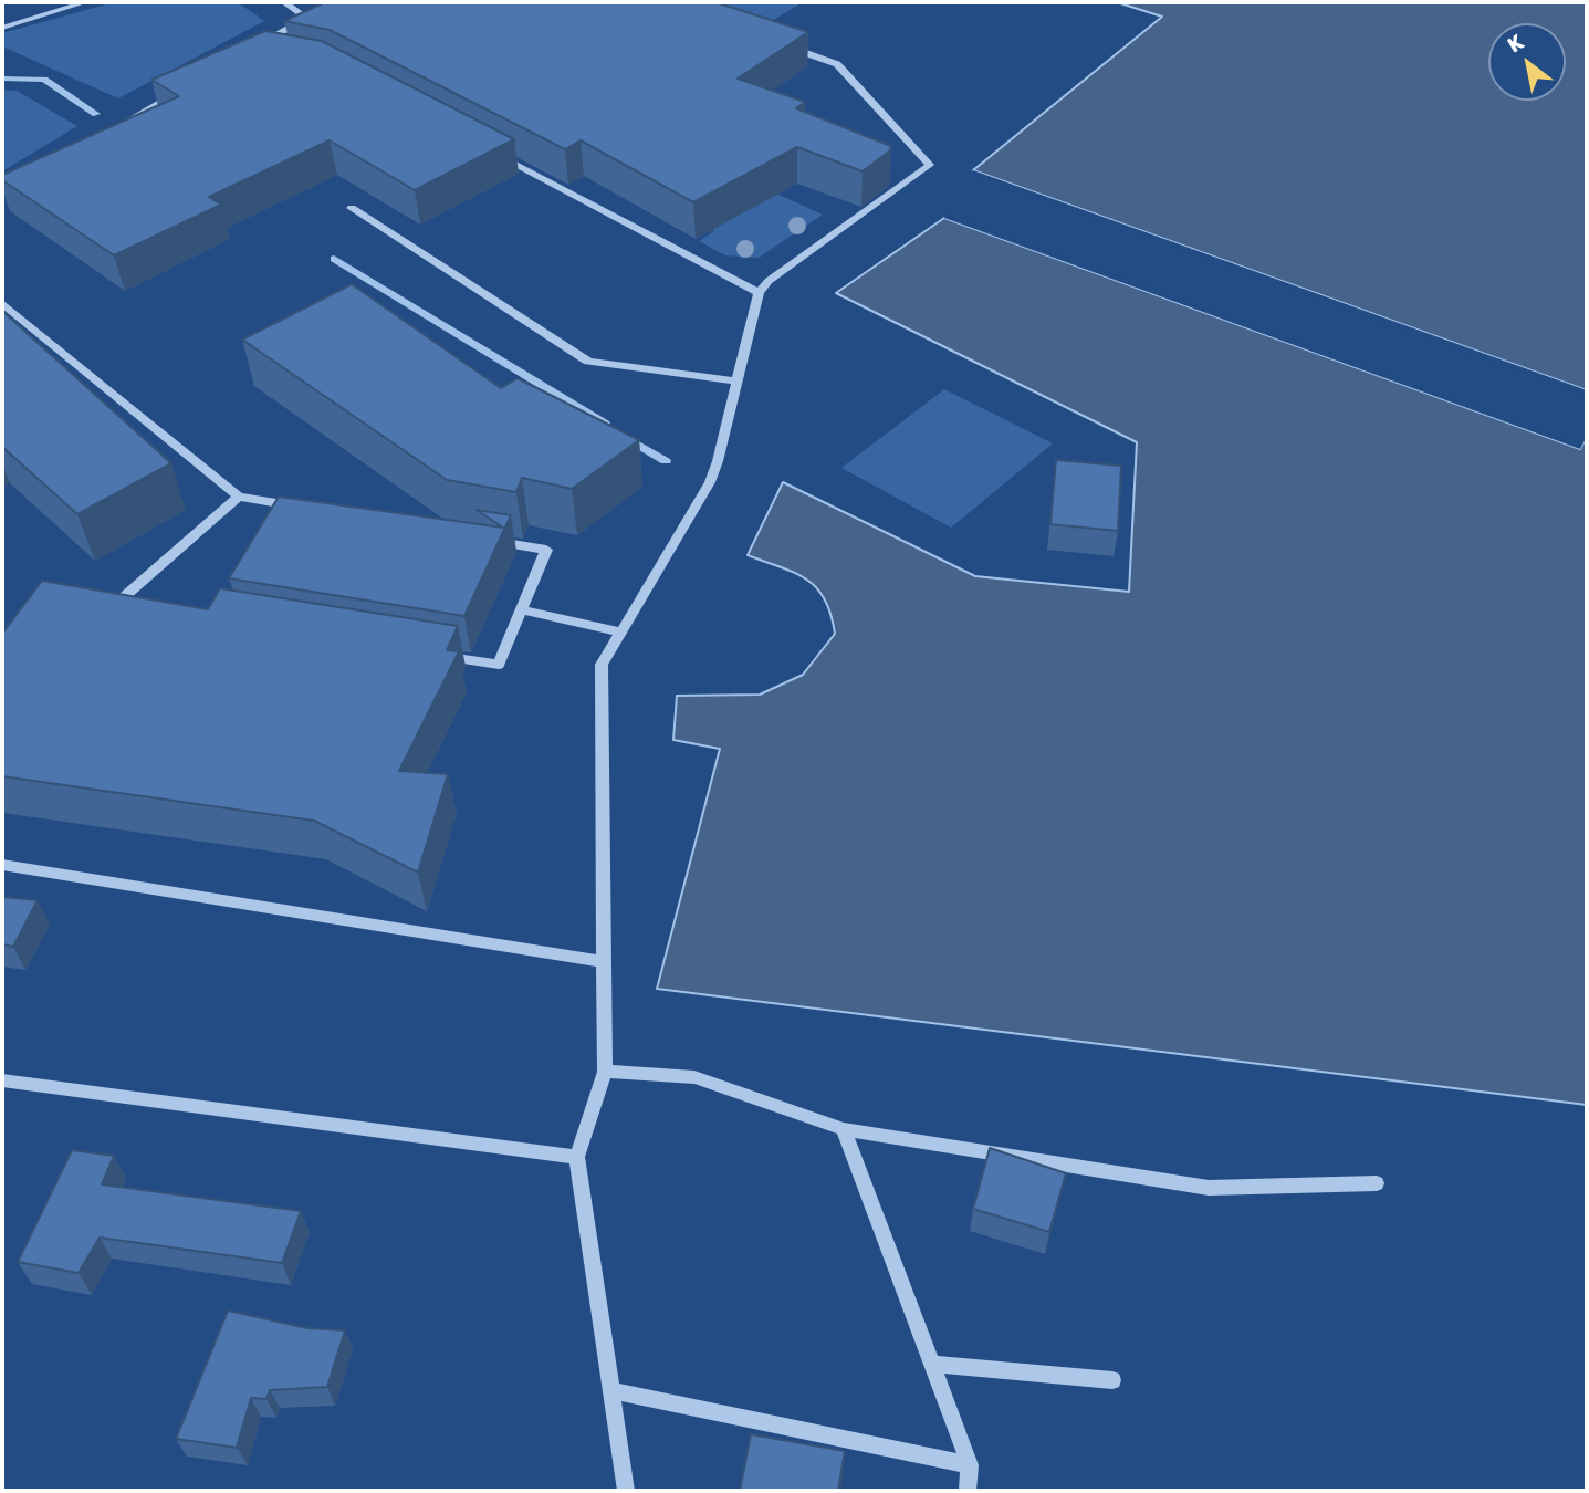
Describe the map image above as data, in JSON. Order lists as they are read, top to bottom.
{
  "north": "top left"
}
